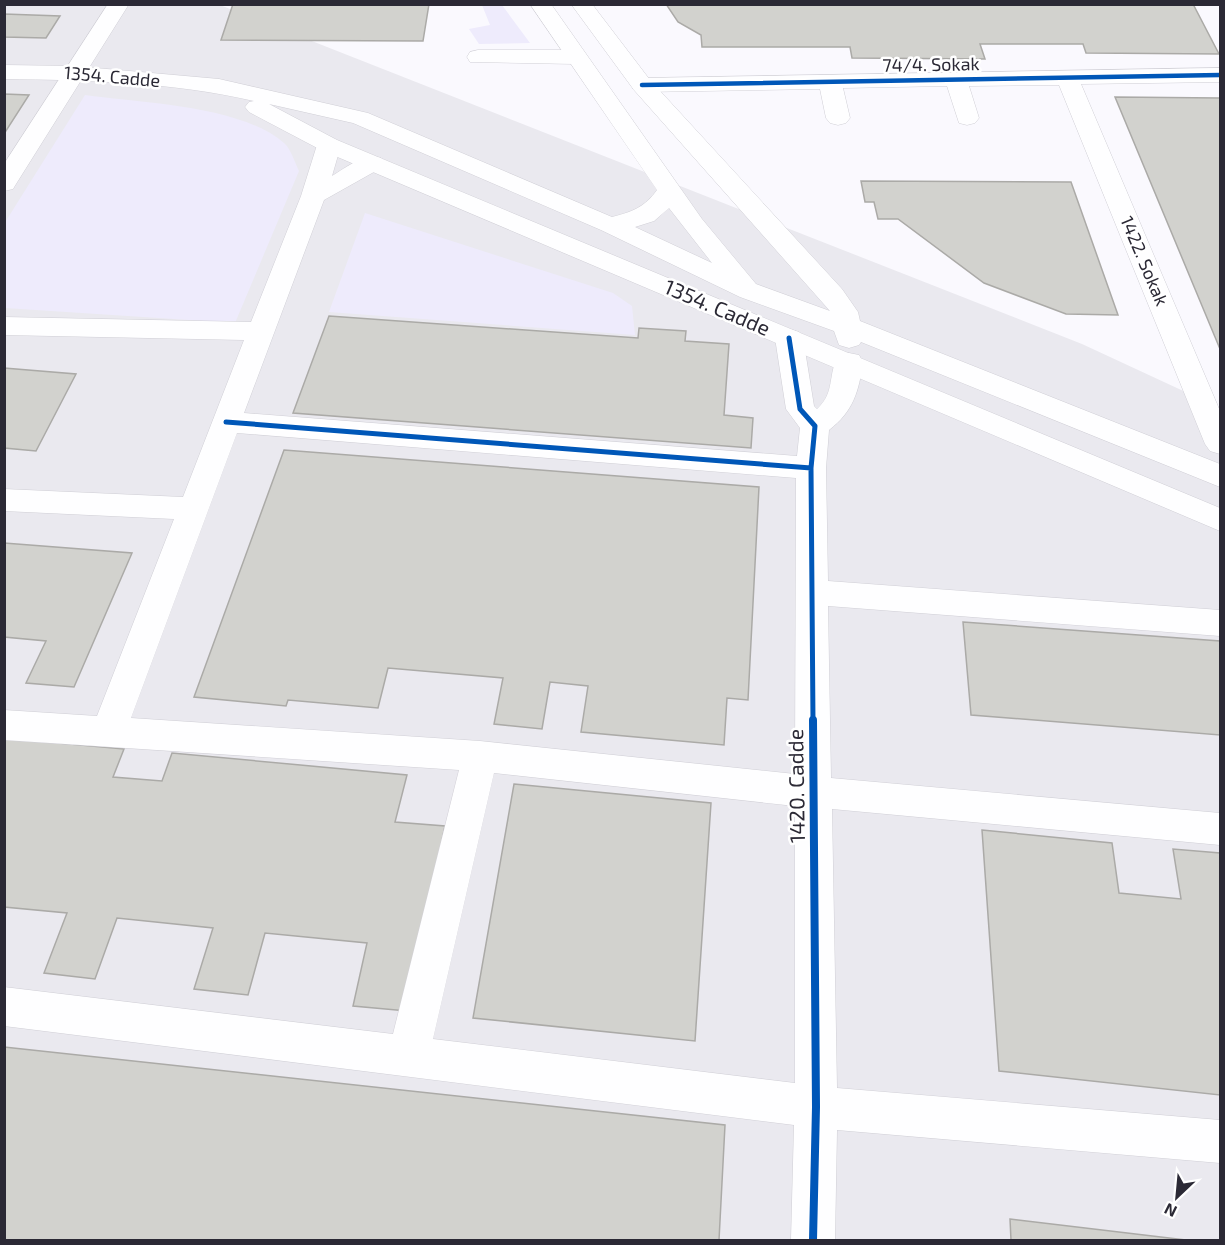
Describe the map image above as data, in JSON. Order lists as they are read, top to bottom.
{
  "streets": {
    "main road": [
      "74/4. Sokak",
      "1354. Cadde",
      "1422. Sokak",
      "1420. Cadde"
    ]
  },
  "crossings": [
    ["74/4. Sokak", "1422. Sokak"]
  ],
  "north": "bottom left"
}
